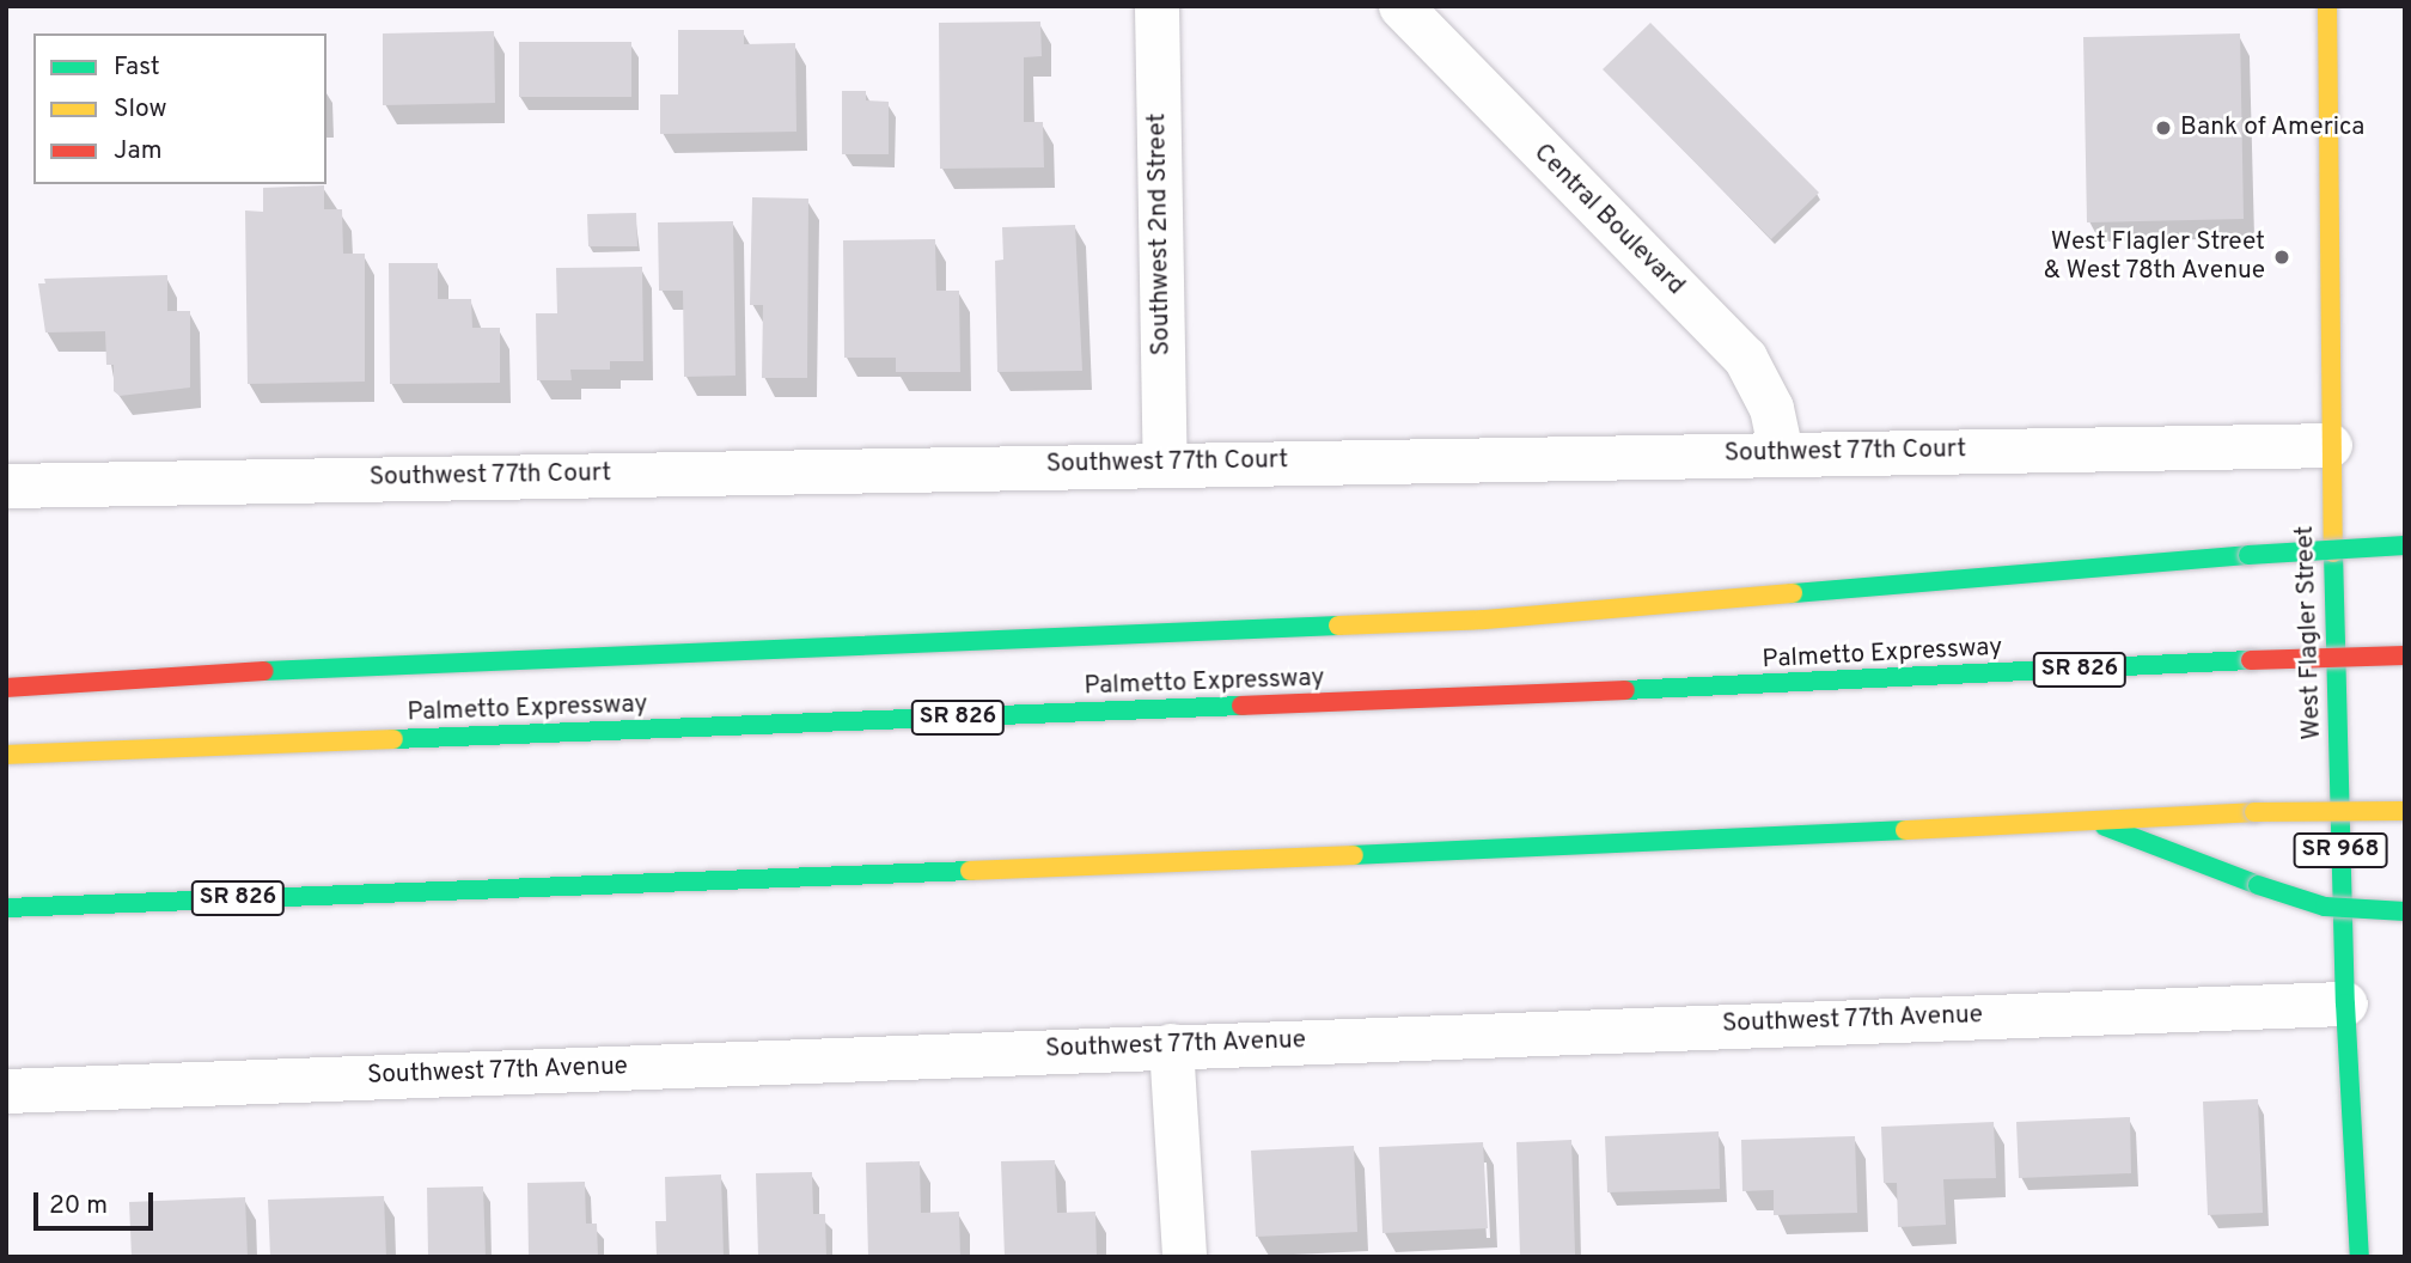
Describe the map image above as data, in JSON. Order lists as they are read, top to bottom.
{
  "streets": {
    "main road": [
      "West Flagler Street",
      "Palmetto Expressway",
      "SR 826",
      "SR 968"
    ],
    "street": [
      "Central Boulevard",
      "Southwest 2nd Street",
      "Southwest 77th Court",
      "Southwest 77th Avenue"
    ]
  },
  "crossings": [
    ["Central Boulevard", "Southwest 77th Court"],
    ["Southwest 2nd Street", "Southwest 77th Court"],
    ["Southwest 77th Court", "West Flagler Street"],
    ["West Flagler Street", "Southwest 77th Avenue"]
  ],
  "places": ["Bank of America", "West Flagler Street & West 78th Avenue"],
  "legend": ["Fast", "Slow", "Jam"],
  "scale_bar": "20 m"
}
